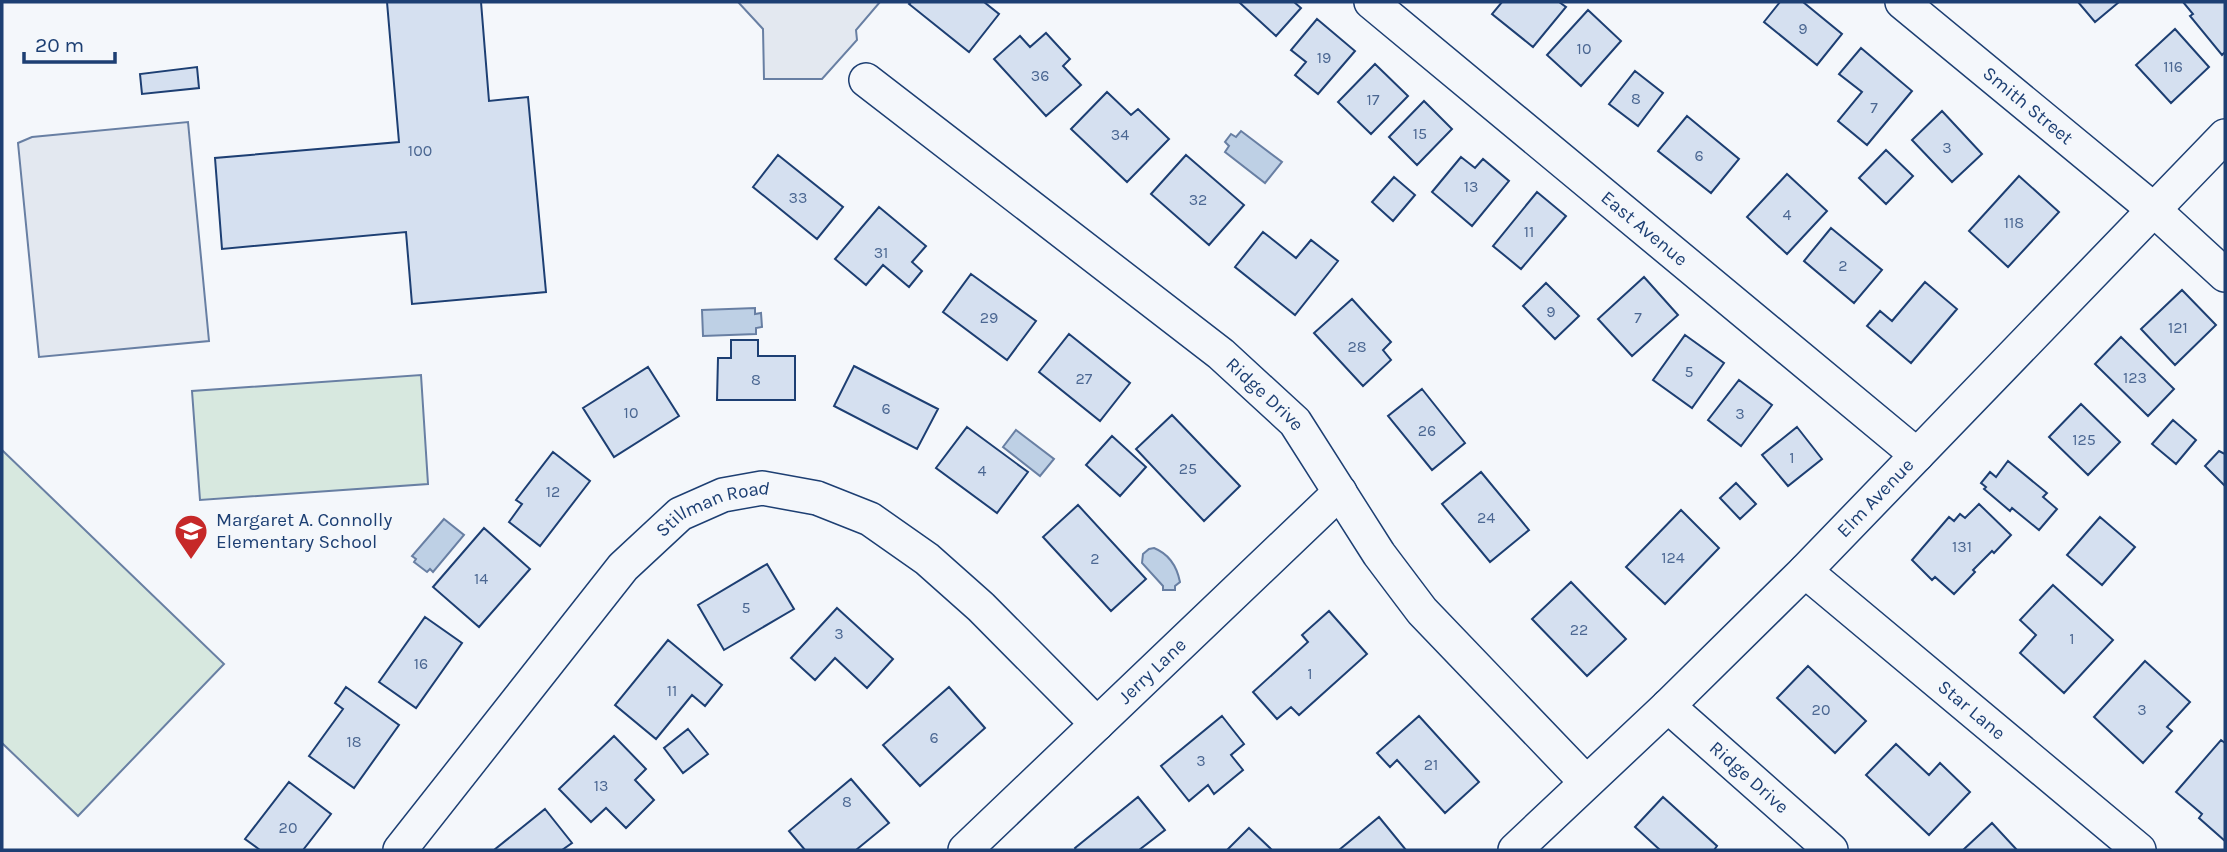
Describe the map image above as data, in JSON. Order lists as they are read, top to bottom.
{
  "streets": {
    "street": [
      "Smith Street",
      "East Avenue",
      "Ridge Drive",
      "Elm Avenue",
      "Stillman Road",
      "Jerry Lane",
      "Star Lane"
    ]
  },
  "crossings": [
    ["Smith Street", "Elm Avenue"],
    ["East Avenue", "Elm Avenue"],
    ["Ridge Drive", "Elm Avenue"],
    ["Ridge Drive", "Jerry Lane"],
    ["Elm Avenue", "Star Lane"],
    ["Stillman Road", "Jerry Lane"]
  ],
  "places": {
    "school or university": ["Margaret A. Connolly Elementary School"]
  },
  "house_numbers": [
    "9",
    "10",
    "19",
    "116",
    "36",
    "8",
    "17",
    "7",
    "15",
    "34",
    "3",
    "100",
    "6",
    "13",
    "33",
    "32",
    "4",
    "118",
    "11",
    "31",
    "2",
    "9",
    "29",
    "7",
    "121",
    "28",
    "5",
    "123",
    "27",
    "8",
    "6",
    "10",
    "3",
    "26",
    "125",
    "1",
    "25",
    "4",
    "12",
    "24",
    "131",
    "124",
    "2",
    "14",
    "5",
    "22",
    "3",
    "1",
    "16",
    "1",
    "11",
    "20",
    "3",
    "6",
    "18",
    "3",
    "21",
    "13",
    "8",
    "20"
  ],
  "scale_bar": "20 m"
}
